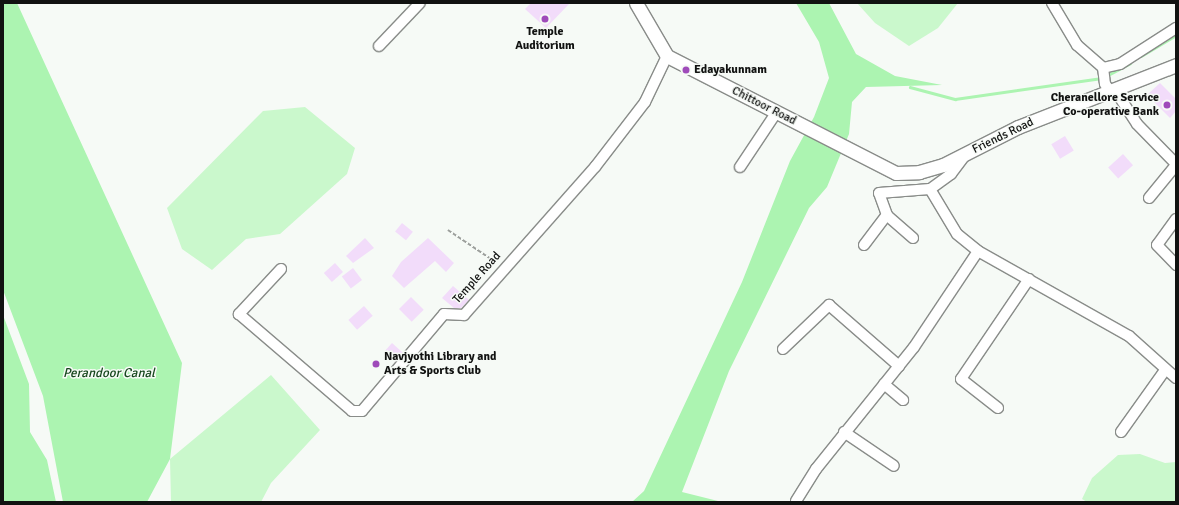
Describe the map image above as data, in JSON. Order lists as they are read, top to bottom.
{
  "streets": {
    "main road": ["Chittoor Road", "Friends Road"],
    "street": ["Temple Road"]
  },
  "crossings": [
    ["Chittoor Road", "Friends Road"],
    ["Chittoor Road", "Temple Road"]
  ],
  "water": ["Perandoor Canal"],
  "places": [
    "Temple Auditorium",
    "Edayakunnam",
    "Cheranellore Service Co-operative Bank",
    "Navjyothi Library and Arts & Sports Club"
  ]
}
